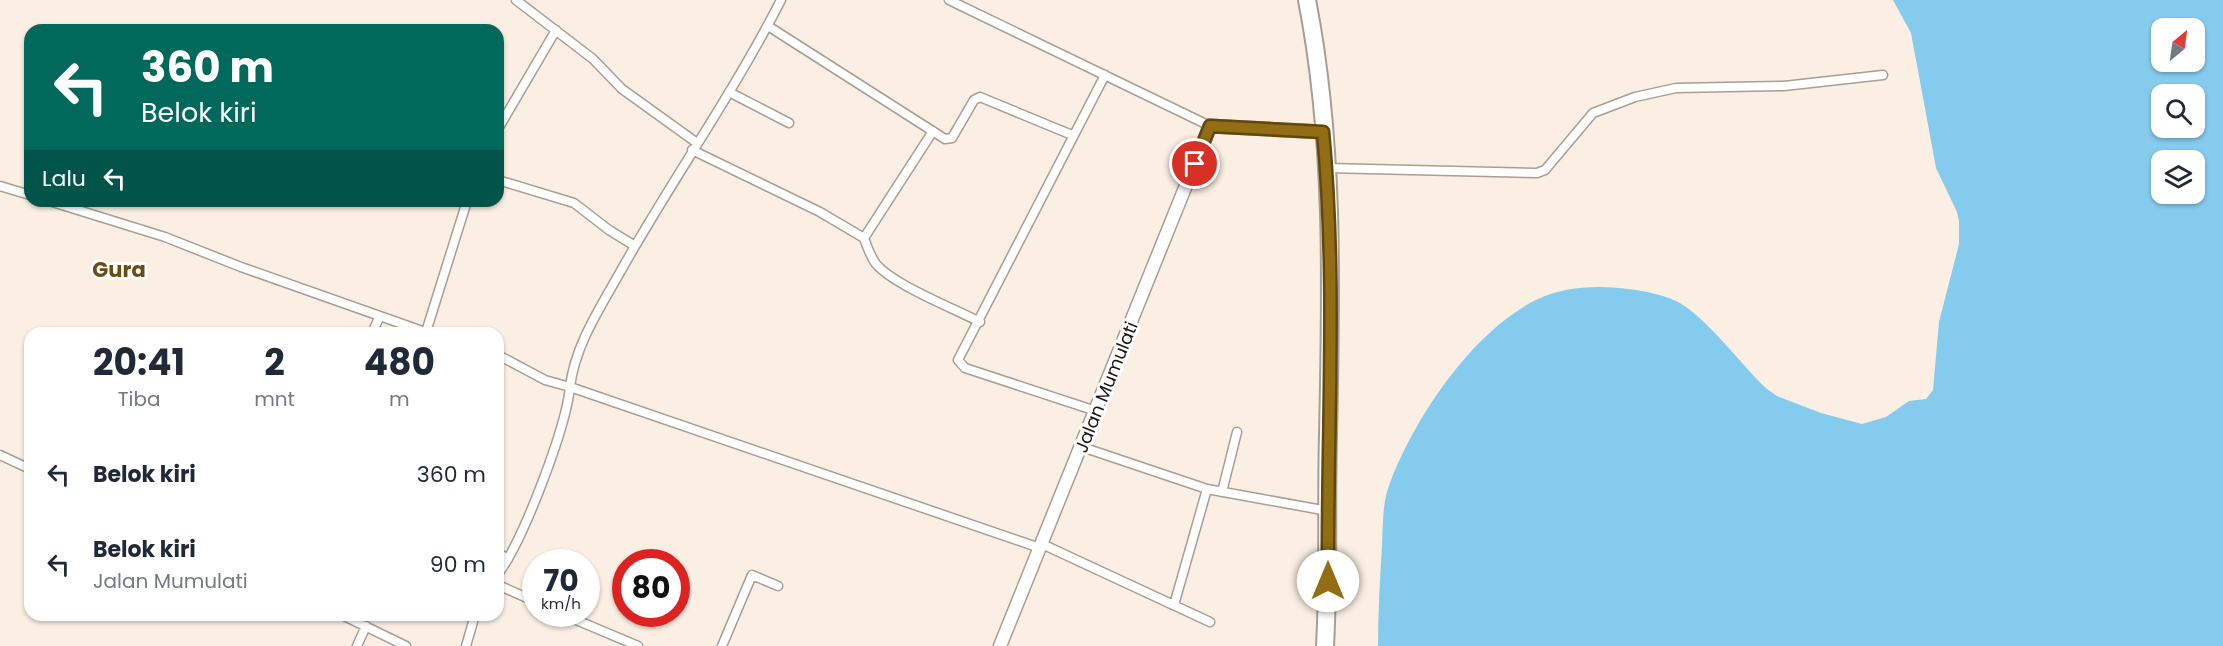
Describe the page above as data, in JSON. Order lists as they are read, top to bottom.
{
  "streets": {
    "street": ["Jalan Mumulati"]
  },
  "districts": ["Gura"],
  "north": "top right",
  "page": {
    "turn": ["360 m", "Belok kiri"],
    "then": "Lalu",
    "eta": [
      "20:41",
      "Tiba",
      "2",
      "mnt",
      "480",
      "m"
    ],
    "list": [
      {
        "name": "Belok kiri",
        "value": "360 m"
      },
      {
        "name": "Belok kiri",
        "note": "Jalan Mumulati",
        "value": "90 m"
      }
    ],
    "speed": "70 km/h",
    "limit": "80"
  }
}
